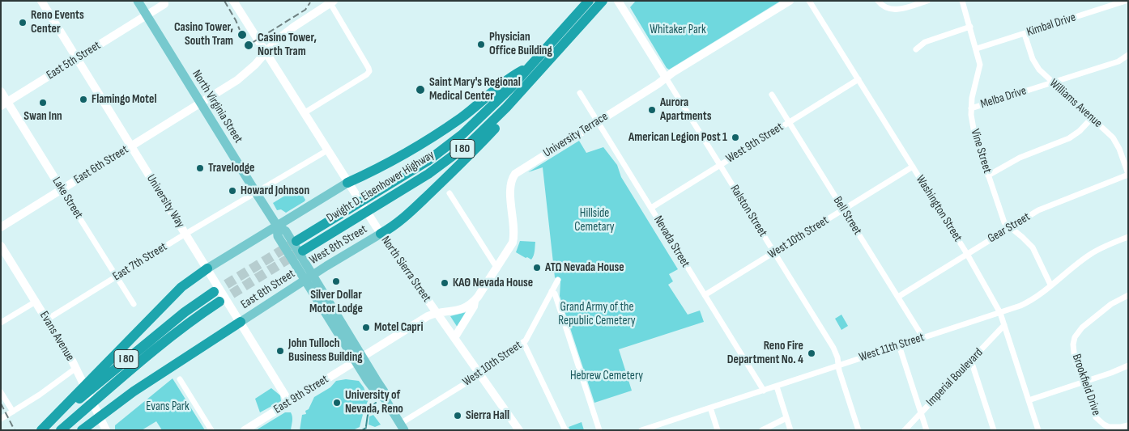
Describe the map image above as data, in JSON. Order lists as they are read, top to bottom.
{
  "streets": {
    "highway": ["I 80", "Dwight D. Eisenhower Highway"],
    "main road": ["North Virginia Street", "West 8th Street", "East 8th Street"],
    "street": [
      "Kimbal Drive",
      "East 5th Street",
      "Melba Drive",
      "Williams Avenue",
      "University Terrace",
      "West 9th Street",
      "Vine Street",
      "East 6th Street",
      "Lake Street",
      "University Way",
      "Washington Street",
      "Ralston Street",
      "Bell Street",
      "Gear Street",
      "West 10th Street",
      "Nevada Street",
      "East 7th Street",
      "North Sierra Street",
      "Evans Avenue",
      "West 11th Street",
      "Imperial Boulevard",
      "Brookfield Drive",
      "East 9th Street"
    ]
  },
  "crossings": [
    ["Kimbal Drive", "Williams Avenue"],
    ["Kimbal Drive", "Vine Street"],
    ["East 5th Street", "North Virginia Street"],
    ["East 5th Street", "Lake Street"],
    ["East 5th Street", "University Way"],
    ["Melba Drive", "Williams Avenue"],
    ["Melba Drive", "Vine Street"],
    ["Williams Avenue", "Gear Street"],
    ["North Virginia Street", "East 6th Street"],
    ["North Virginia Street", "West 10th Street"],
    ["North Virginia Street", "West 8th Street"],
    ["North Virginia Street", "East 7th Street"],
    ["North Virginia Street", "East 8th Street"],
    ["North Virginia Street", "East 9th Street"],
    ["University Terrace", "Ralston Street"],
    ["University Terrace", "Nevada Street"],
    ["University Terrace", "North Sierra Street"],
    ["West 9th Street", "Washington Street"],
    ["West 9th Street", "Ralston Street"],
    ["West 9th Street", "Bell Street"],
    ["West 9th Street", "Nevada Street"],
    ["Vine Street", "Gear Street"],
    ["Vine Street", "West 11th Street"],
    ["East 6th Street", "Lake Street"],
    ["East 6th Street", "University Way"],
    ["East 6th Street", "North Sierra Street"],
    ["Lake Street", "East 7th Street"],
    ["University Way", "East 7th Street"],
    ["University Way", "East 8th Street"],
    ["University Way", "East 9th Street"],
    ["Washington Street", "Gear Street"],
    ["Washington Street", "West 10th Street"],
    ["Washington Street", "West 11th Street"],
    ["Washington Street", "Imperial Boulevard"],
    ["Ralston Street", "West 10th Street"],
    ["Ralston Street", "West 11th Street"],
    ["Bell Street", "Gear Street"],
    ["Bell Street", "West 10th Street"],
    ["Bell Street", "West 11th Street"],
    ["West 10th Street", "Nevada Street"],
    ["West 10th Street", "North Sierra Street"],
    ["Nevada Street", "West 11th Street"],
    ["West 8th Street", "North Sierra Street"],
    ["West 8th Street", "East 8th Street"],
    ["East 7th Street", "North Sierra Street"],
    ["East 7th Street", "Evans Avenue"]
  ],
  "parks": [
    "Whitaker Park",
    "Hillside Cemetary",
    "Grand Army of the Republic Cemetery",
    "Hebrew Cemetery",
    "Evans Park"
  ],
  "places": [
    "Reno Events Center",
    "Casino Tower, South Tram",
    "Physician Office Building",
    "Casino Tower, North Tram",
    "Saint Mary's Regional Medical Center",
    "Flamingo Motel",
    "Swan Inn",
    "Aurora Apartments",
    "American Legion Post 1",
    "Travelodge",
    "Howard Johnson",
    "ΑΤΩ Nevada House",
    "Silver Dollar Motor Lodge",
    "ΚΑΘ Nevada House",
    "Motel Capri",
    "John Tulloch Business Building",
    "Reno Fire Department No. 4",
    "University of Nevada, Reno",
    "Sierra Hall"
  ]
}
